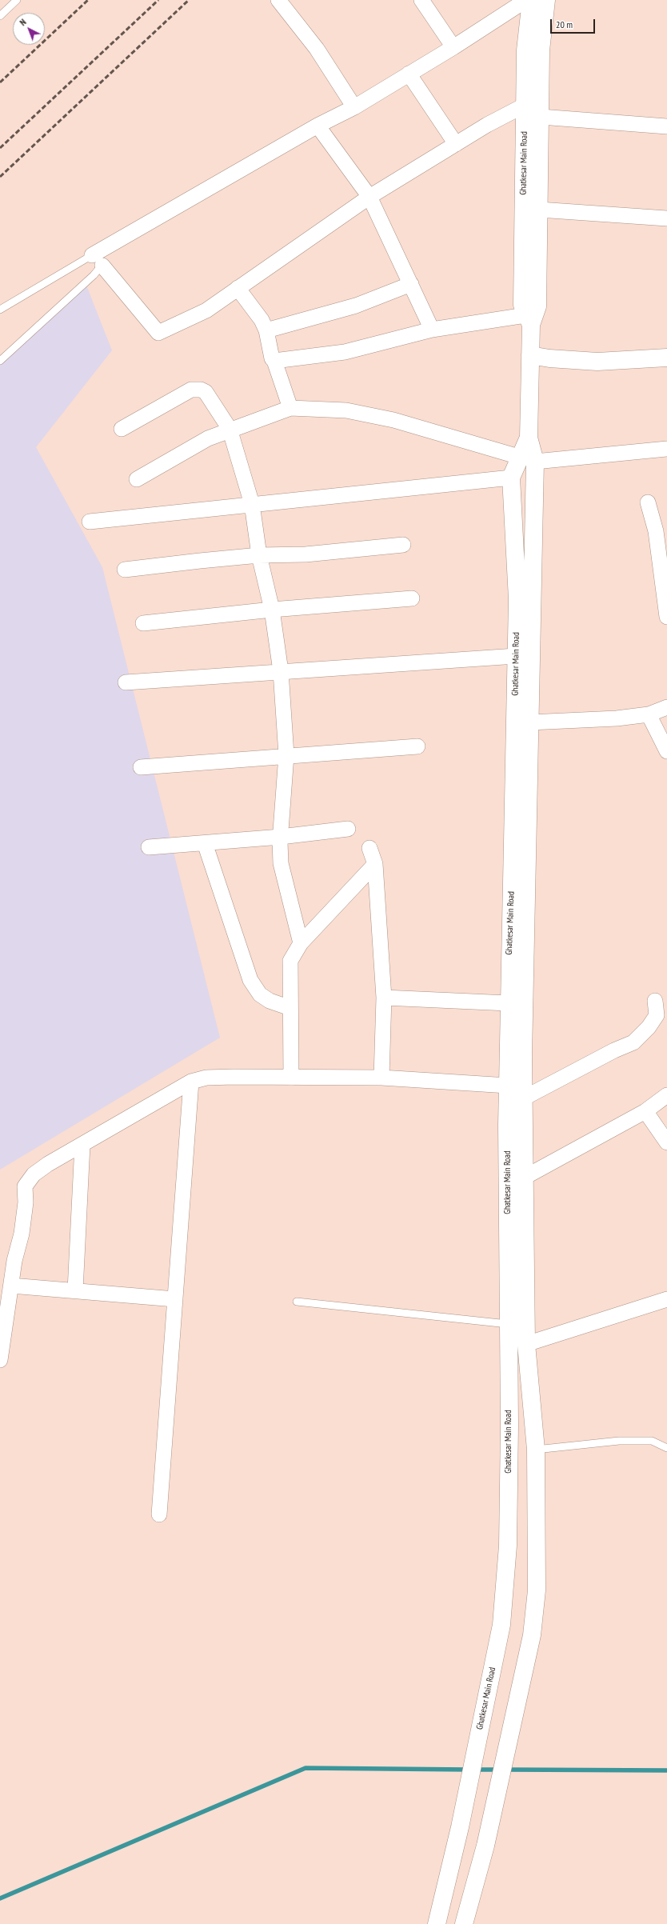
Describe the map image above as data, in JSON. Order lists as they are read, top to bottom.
{
  "streets": {
    "main road": ["Ghatkesar Main Road"]
  },
  "scale_bar": "20 m",
  "north": "top left"
}
